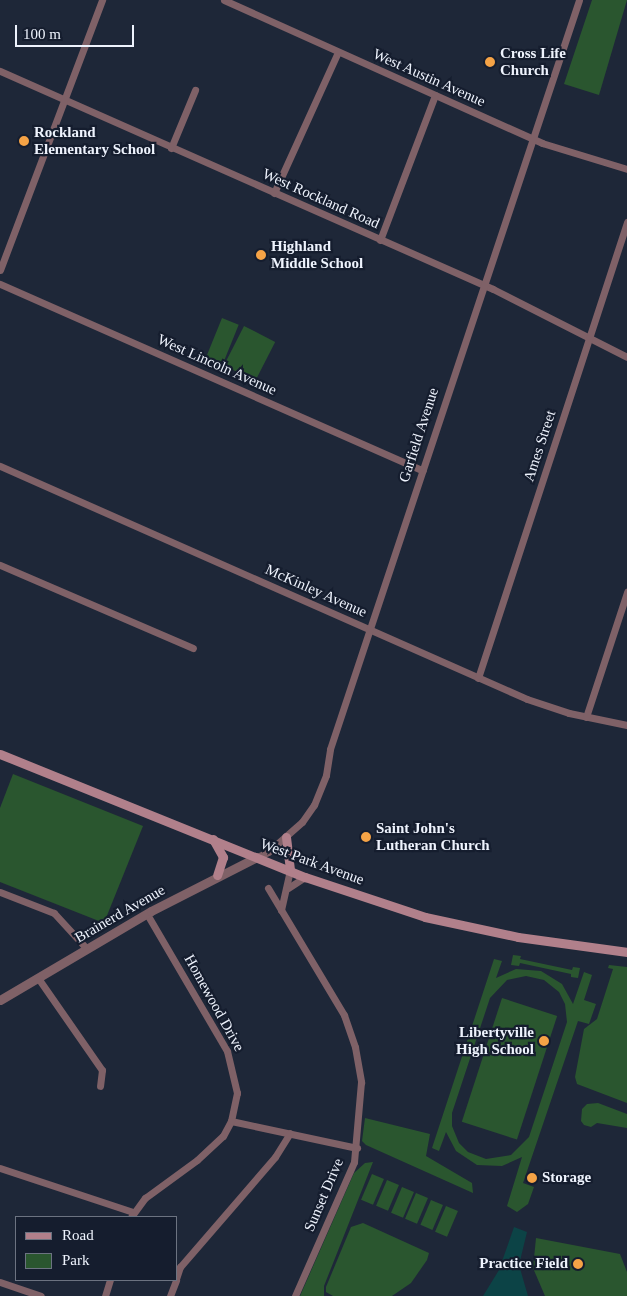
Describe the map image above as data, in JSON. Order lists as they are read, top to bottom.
{
  "streets": {
    "main road": ["West Park Avenue"],
    "street": [
      "West Austin Avenue",
      "West Rockland Road",
      "West Lincoln Avenue",
      "Garfield Avenue",
      "Ames Street",
      "McKinley Avenue",
      "Brainerd Avenue",
      "Homewood Drive",
      "Sunset Drive"
    ]
  },
  "crossings": [
    ["West Austin Avenue", "Garfield Avenue"],
    ["West Rockland Road", "Garfield Avenue"],
    ["West Rockland Road", "Ames Street"],
    ["West Lincoln Avenue", "Garfield Avenue"],
    ["Garfield Avenue", "McKinley Avenue"],
    ["Garfield Avenue", "West Park Avenue"],
    ["Garfield Avenue", "Brainerd Avenue"],
    ["Ames Street", "McKinley Avenue"],
    ["West Park Avenue", "Brainerd Avenue"],
    ["Brainerd Avenue", "Homewood Drive"]
  ],
  "places": [
    "Cross Life Church",
    "Rockland Elementary School",
    "Highland Middle School",
    "Saint John's Lutheran Church",
    "Libertyville High School",
    "Storage",
    "Practice Field"
  ],
  "legend": ["Road", "Park"],
  "scale_bar": "100 m"
}
